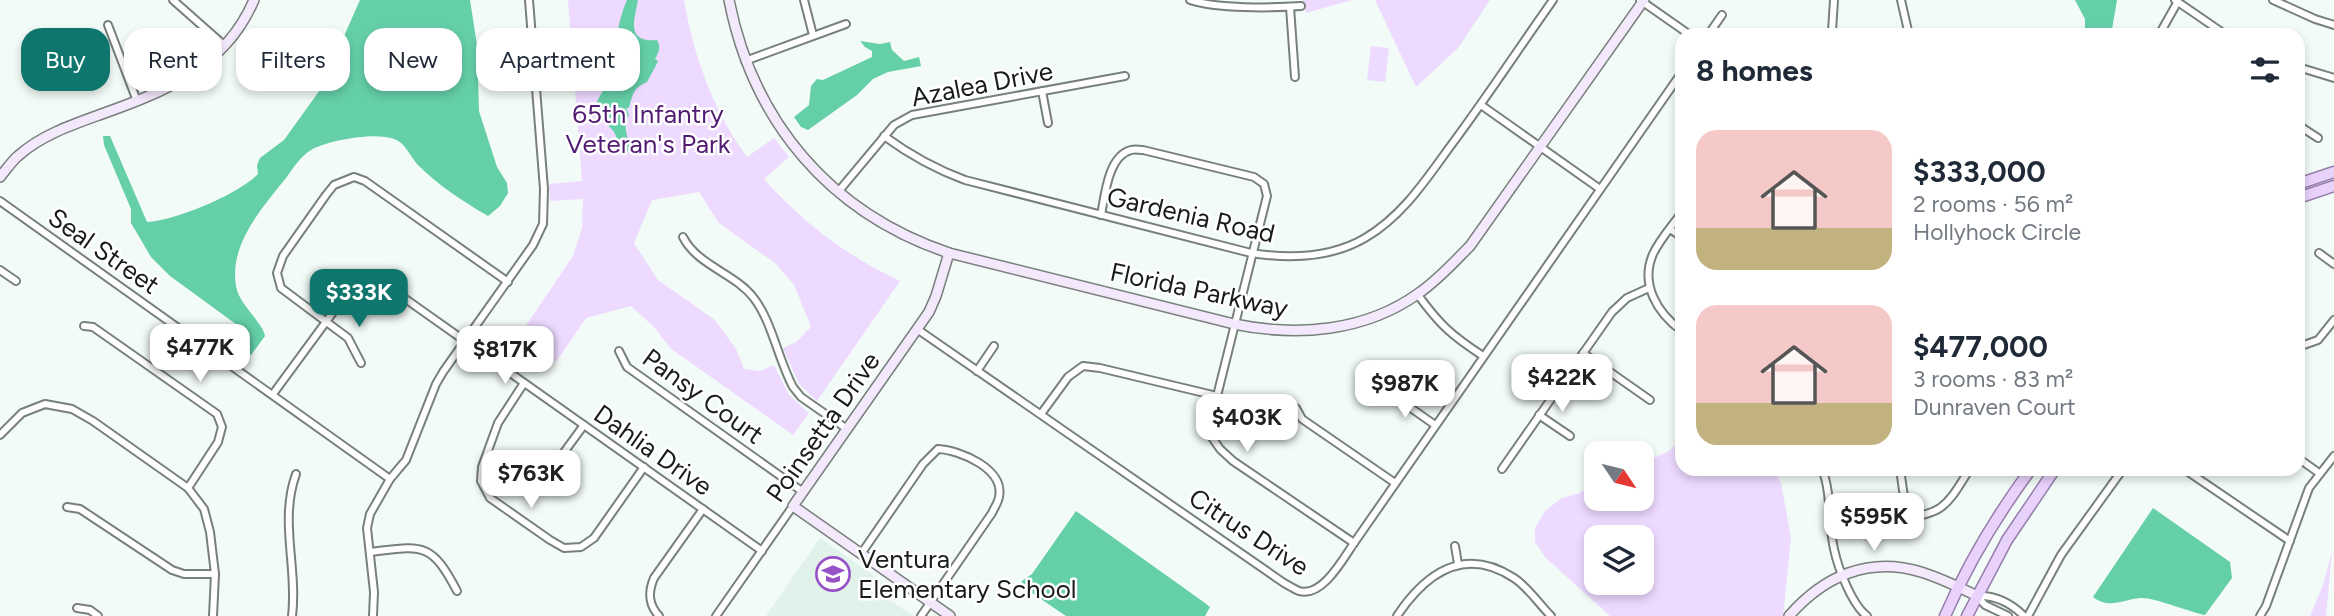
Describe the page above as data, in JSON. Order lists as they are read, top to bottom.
{
  "streets": {
    "street": [
      "Azalea Drive",
      "Gardenia Road",
      "Seal Street",
      "Florida Parkway",
      "Pansy Court",
      "Poinsetta Drive",
      "Dahlia Drive",
      "Citrus Drive"
    ]
  },
  "crossings": [
    ["Azalea Drive", "Gardenia Road"],
    ["Azalea Drive", "Florida Parkway"],
    ["Seal Street", "Dahlia Drive"],
    ["Florida Parkway", "Poinsetta Drive"],
    ["Pansy Court", "Poinsetta Drive"],
    ["Poinsetta Drive", "Dahlia Drive"],
    ["Poinsetta Drive", "Citrus Drive"]
  ],
  "parks": ["65th Infantry Veteran's Park"],
  "places": {
    "school or university": ["Ventura Elementary School"]
  },
  "north": "bottom right",
  "page": {
    "chip": [
      "Buy",
      "Rent",
      "Filters",
      "New",
      "Apartment"
    ],
    "heading": "8 homes",
    "list": [
      {
        "name": "$333,000",
        "note": "2 rooms · 56 m² · Hollyhock Circle"
      },
      {
        "name": "$477,000",
        "note": "3 rooms · 83 m² · Dunraven Court"
      }
    ],
    "price": [
      "$333K",
      "$477K",
      "$817K",
      "$422K",
      "$987K",
      "$403K",
      "$763K",
      "$595K"
    ]
  }
}
